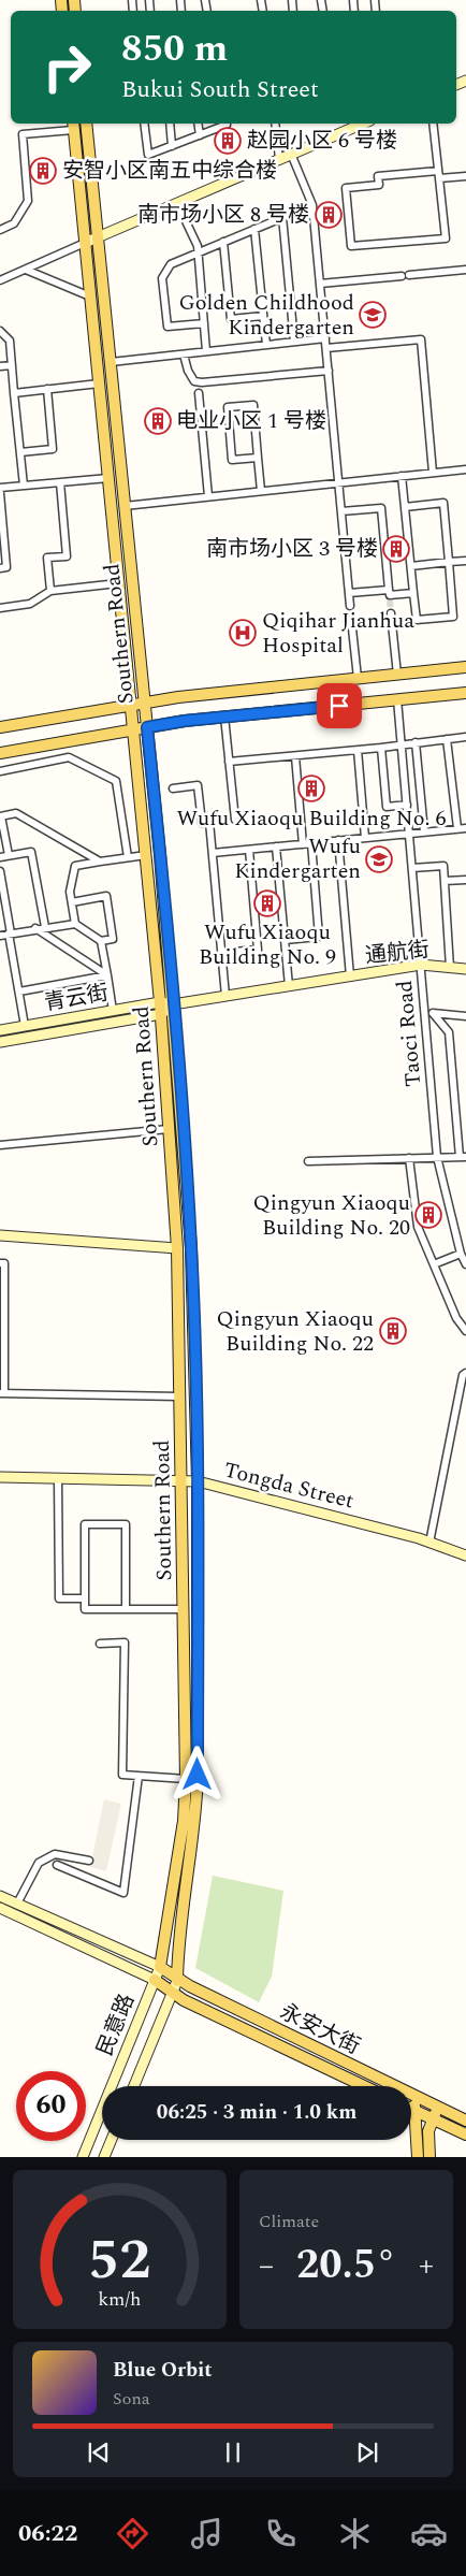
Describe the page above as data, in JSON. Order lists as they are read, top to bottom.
{
  "streets": {
    "main road": [
      "Southern Road",
      "通航街",
      "青云街",
      "Tongda Street",
      "民意路",
      "永安大街"
    ],
    "street": ["Taoci Road"]
  },
  "crossings": [
    ["Southern Road", "通航街"],
    ["Southern Road", "青云街"],
    ["Southern Road", "Tongda Street"],
    ["Southern Road", "民意路"],
    ["Southern Road", "永安大街"],
    ["通航街", "青云街"],
    ["通航街", "Taoci Road"],
    ["民意路", "永安大街"]
  ],
  "places": {
    "building": [
      "赵园小区 6 号楼",
      "安智小区南五中综合楼",
      "南市场小区 8 号楼",
      "电业小区 1 号楼",
      "南市场小区 3 号楼",
      "Wufu Xiaoqu Building No. 6",
      "Wufu Xiaoqu Building No. 9",
      "Qingyun Xiaoqu Building No. 20",
      "Qingyun Xiaoqu Building No. 22"
    ],
    "school or university": ["Golden Childhood Kindergarten", "Wufu Kindergarten"],
    "hospital": ["Qiqihar Jianhua Hospital"]
  },
  "page": {
    "turn": ["850 m", "Bukui South Street"],
    "limit": "60",
    "trip": "06:25 · 3 min · 1.0 km",
    "tile": "Climate",
    "heat": ["−", "20.5°", "+"],
    "song": ["Blue Orbit", "Sona"],
    "tabs": "06:22",
    "gauge": ["52", "km/h"]
  }
}
